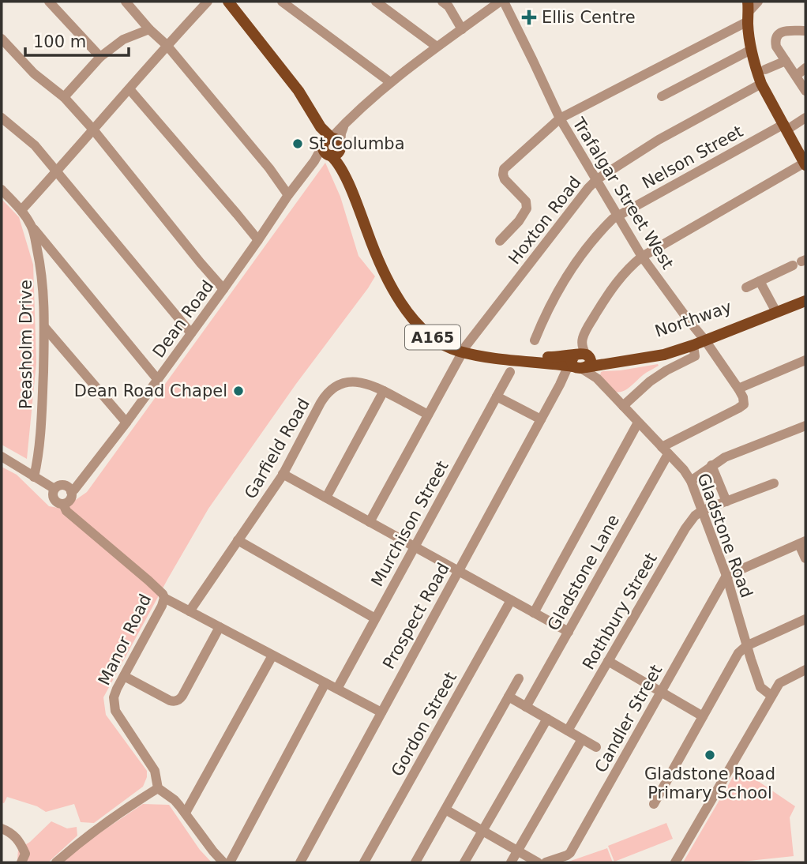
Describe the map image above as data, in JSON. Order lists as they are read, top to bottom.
{
  "streets": {
    "main road": ["Northway", "A165"],
    "street": [
      "Nelson Street",
      "Trafalgar Street West",
      "Hoxton Road",
      "Dean Road",
      "Peasholm Drive",
      "Garfield Road",
      "Murchison Street",
      "Gladstone Road",
      "Gladstone Lane",
      "Rothbury Street",
      "Prospect Road",
      "Manor Road",
      "Candler Street",
      "Gordon Street"
    ]
  },
  "crossings": [
    ["Nelson Street", "Trafalgar Street West"],
    ["Trafalgar Street West", "Hoxton Road"],
    ["Trafalgar Street West", "Dean Road"],
    ["Trafalgar Street West", "Northway"],
    ["Hoxton Road", "A165"],
    ["Hoxton Road", "Garfield Road"],
    ["Dean Road", "A165"],
    ["Dean Road", "Manor Road"],
    ["Northway", "A165"],
    ["Northway", "Gladstone Road"],
    ["Northway", "Prospect Road"],
    ["A165", "Gladstone Road"],
    ["A165", "Prospect Road"],
    ["Gladstone Road", "Gladstone Lane"],
    ["Gladstone Road", "Rothbury Street"],
    ["Gladstone Road", "Prospect Road"],
    ["Gladstone Road", "Candler Street"]
  ],
  "places": {
    "health": ["Ellis Centre"],
    "other": ["St Columba", "Dean Road Chapel", "Gladstone Road Primary School"]
  },
  "scale_bar": "100 m"
}
